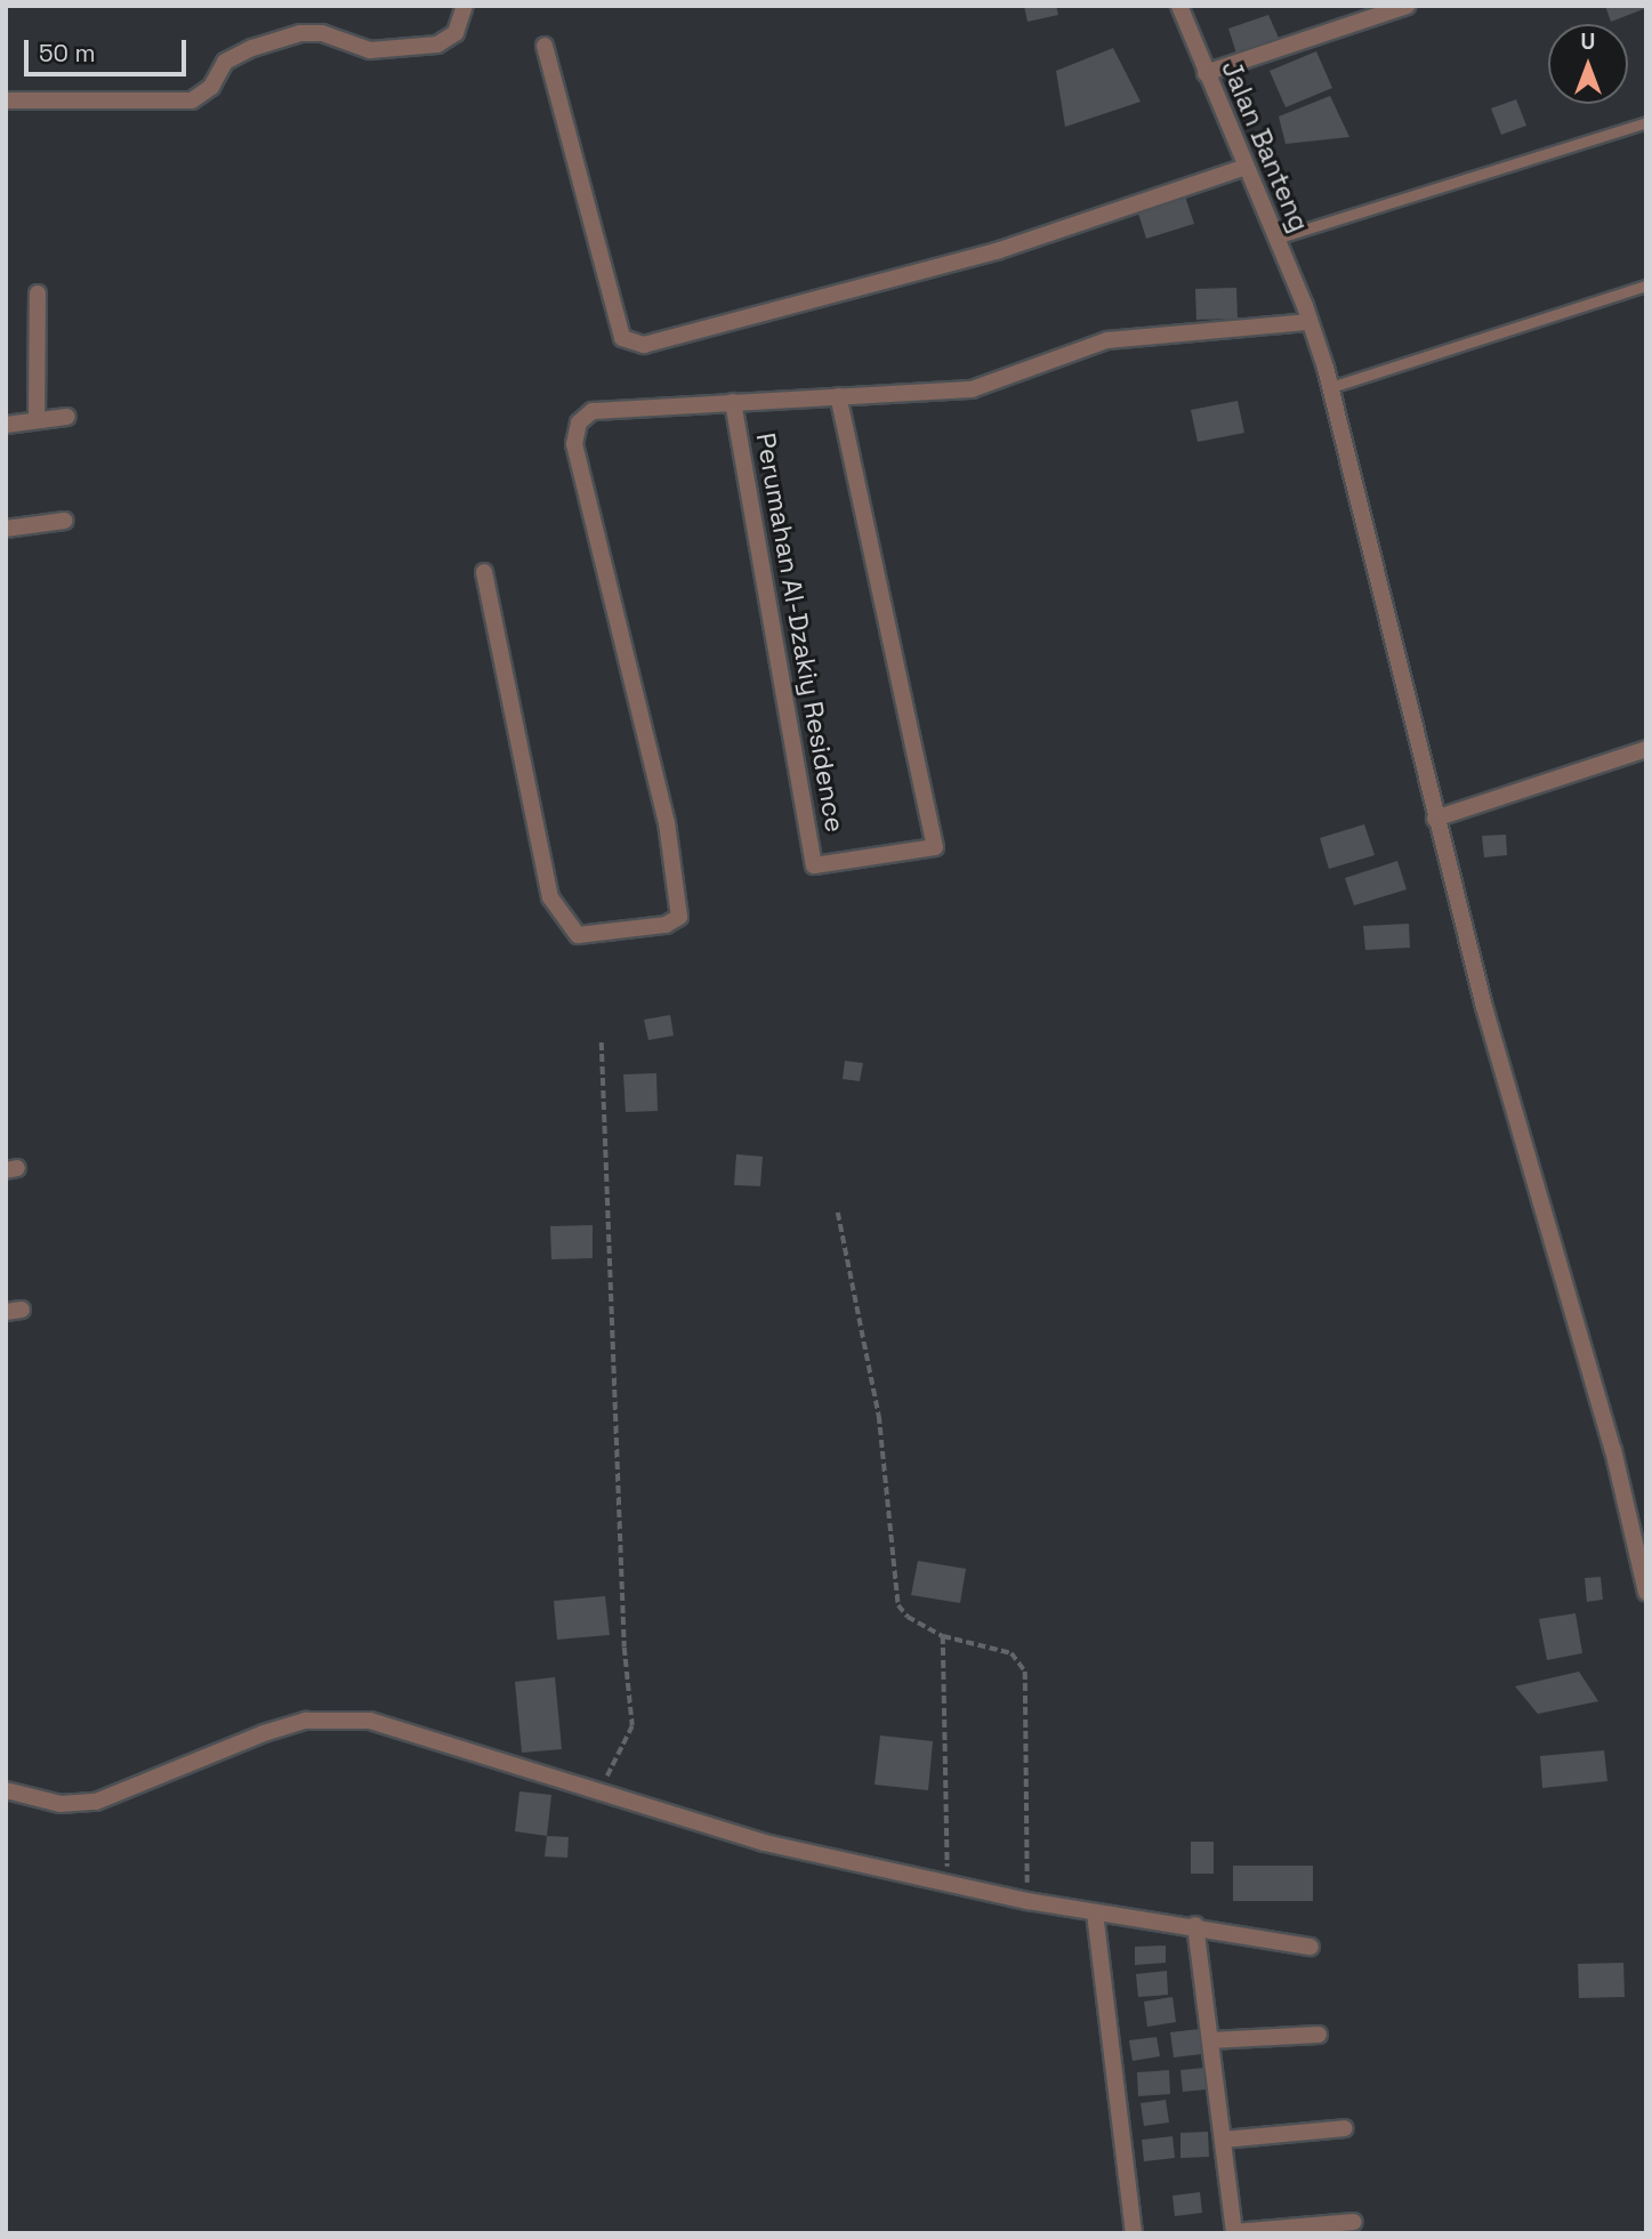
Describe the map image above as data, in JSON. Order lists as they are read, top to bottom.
{
  "streets": {
    "street": ["Jalan Banteng", "Perumahan Al-Dzakiy Residence"]
  },
  "scale_bar": "50 m",
  "north": "top"
}
